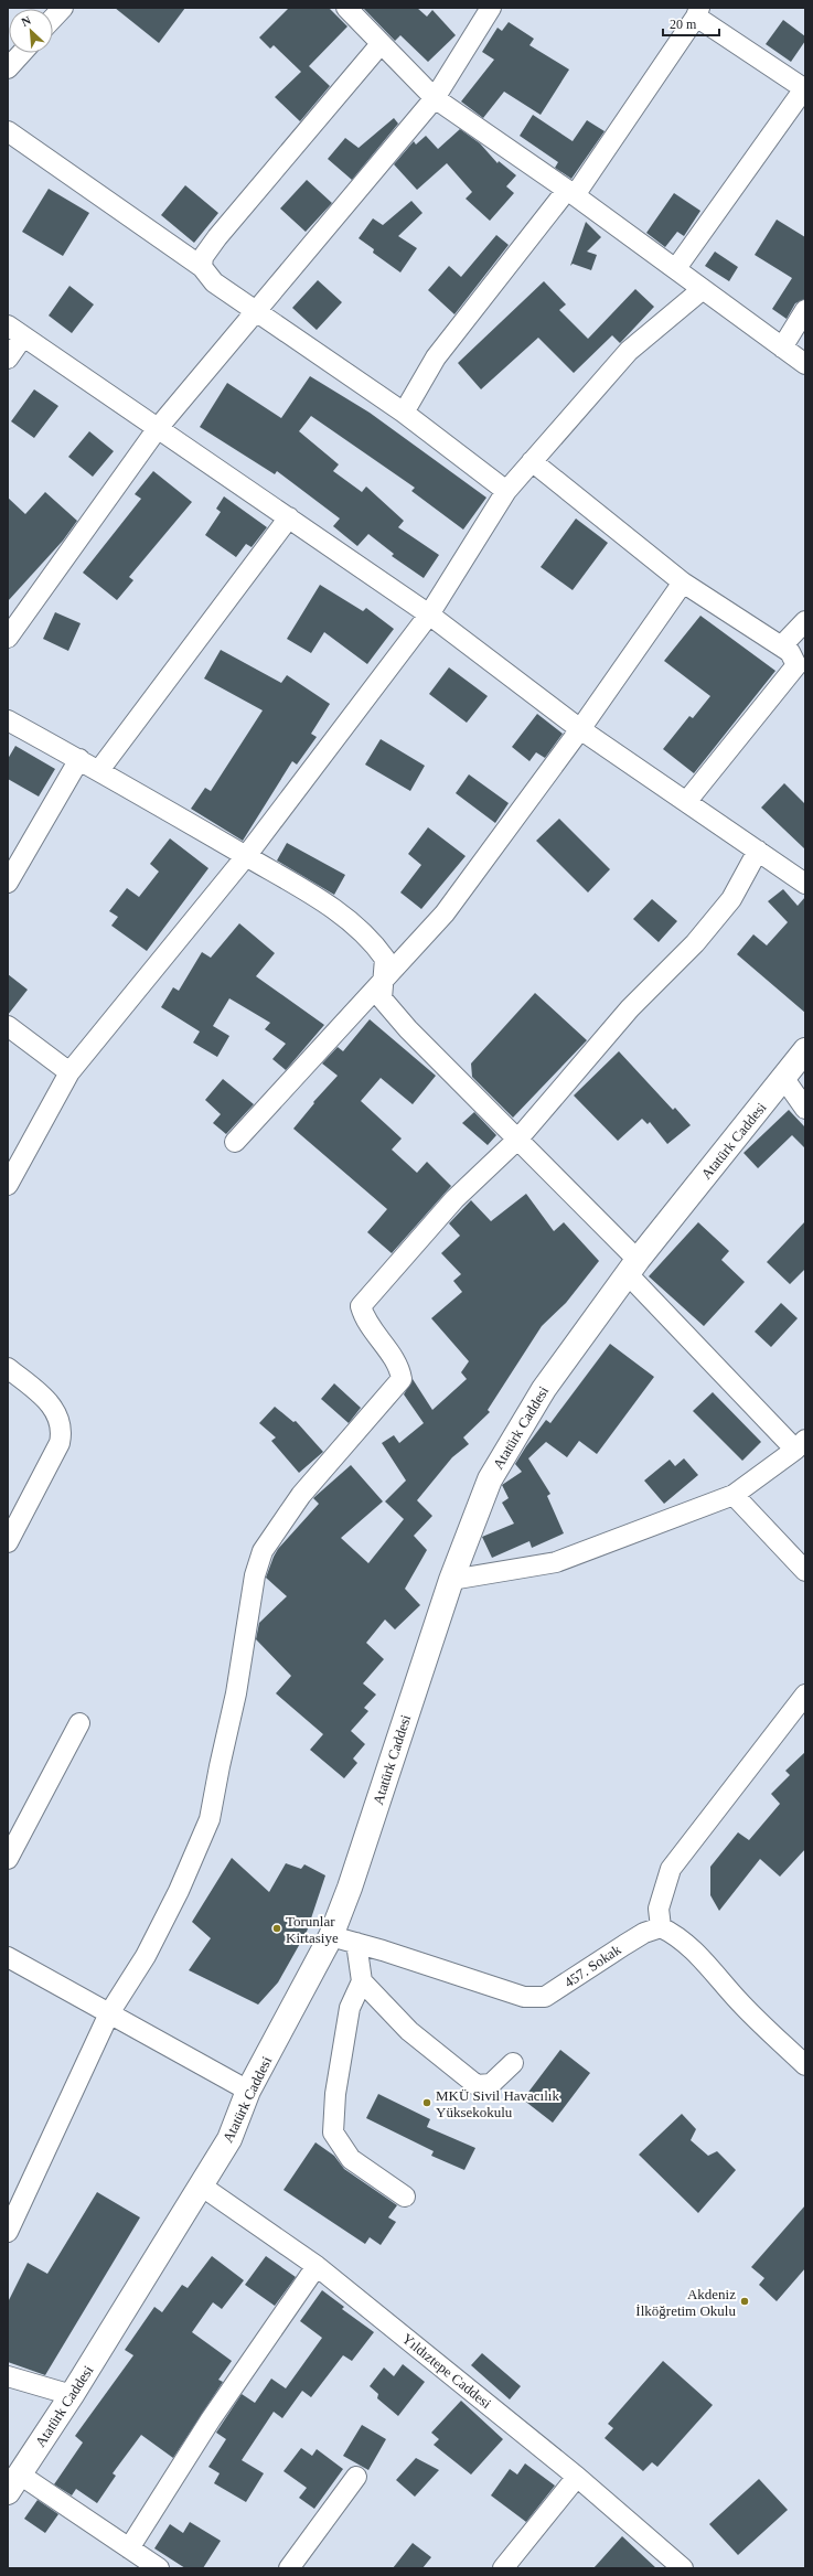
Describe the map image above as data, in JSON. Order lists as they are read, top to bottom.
{
  "streets": {
    "main road": ["Atatürk Caddesi"],
    "street": ["457. Sokak", "Yıldıztepe Caddesi"]
  },
  "crossings": [
    ["Atatürk Caddesi", "457. Sokak"],
    ["Atatürk Caddesi", "Yıldıztepe Caddesi"]
  ],
  "places": ["Torunlar Kirtasiye", "MKÜ Sivil Havacılık Yüksekokulu", "Akdeniz İlköğretim Okulu"],
  "scale_bar": "20 m",
  "north": "top left"
}
